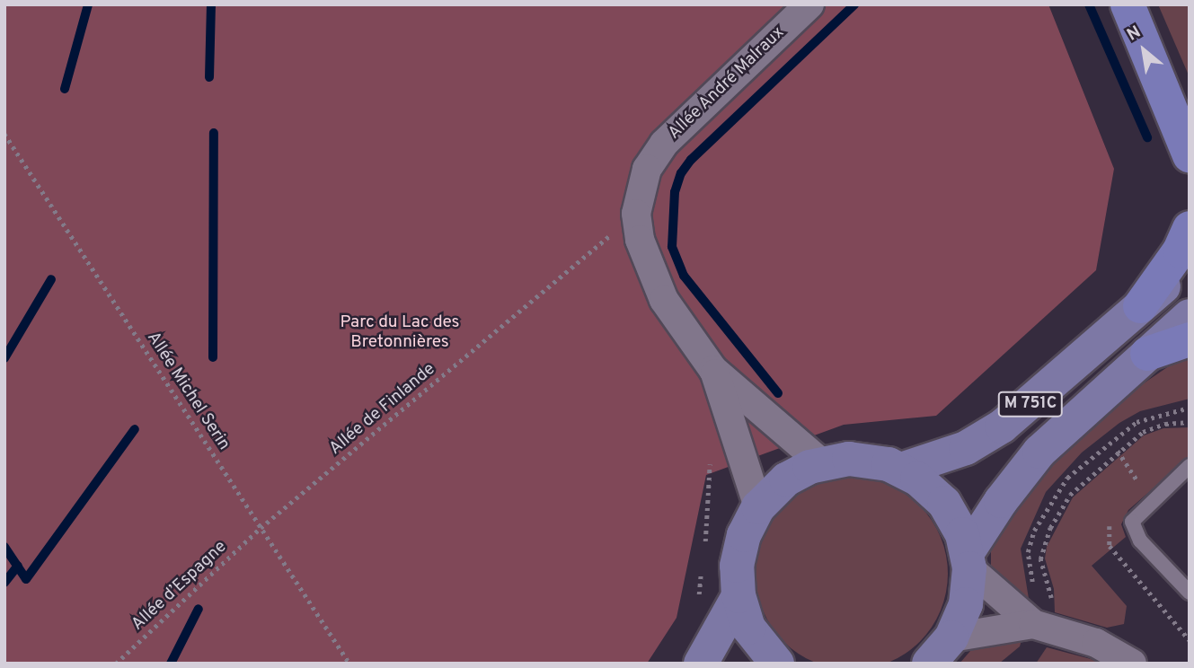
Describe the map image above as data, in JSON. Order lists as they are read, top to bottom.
{
  "streets": {
    "main road": ["M 751C"],
    "street": ["Allée André Malraux"],
    "path": ["Allée Michel Serin", "Allée de Finlande", "Allée d’Espagne"]
  },
  "crossings": [
    ["Allée André Malraux", "M 751C"],
    ["Allée André Malraux", "Allée de Finlande"],
    ["Allée Michel Serin", "Allée de Finlande"],
    ["Allée Michel Serin", "Allée d’Espagne"],
    ["Allée de Finlande", "Allée d’Espagne"]
  ],
  "parks": ["Parc du Lac des Bretonnières"],
  "north": "top left"
}
